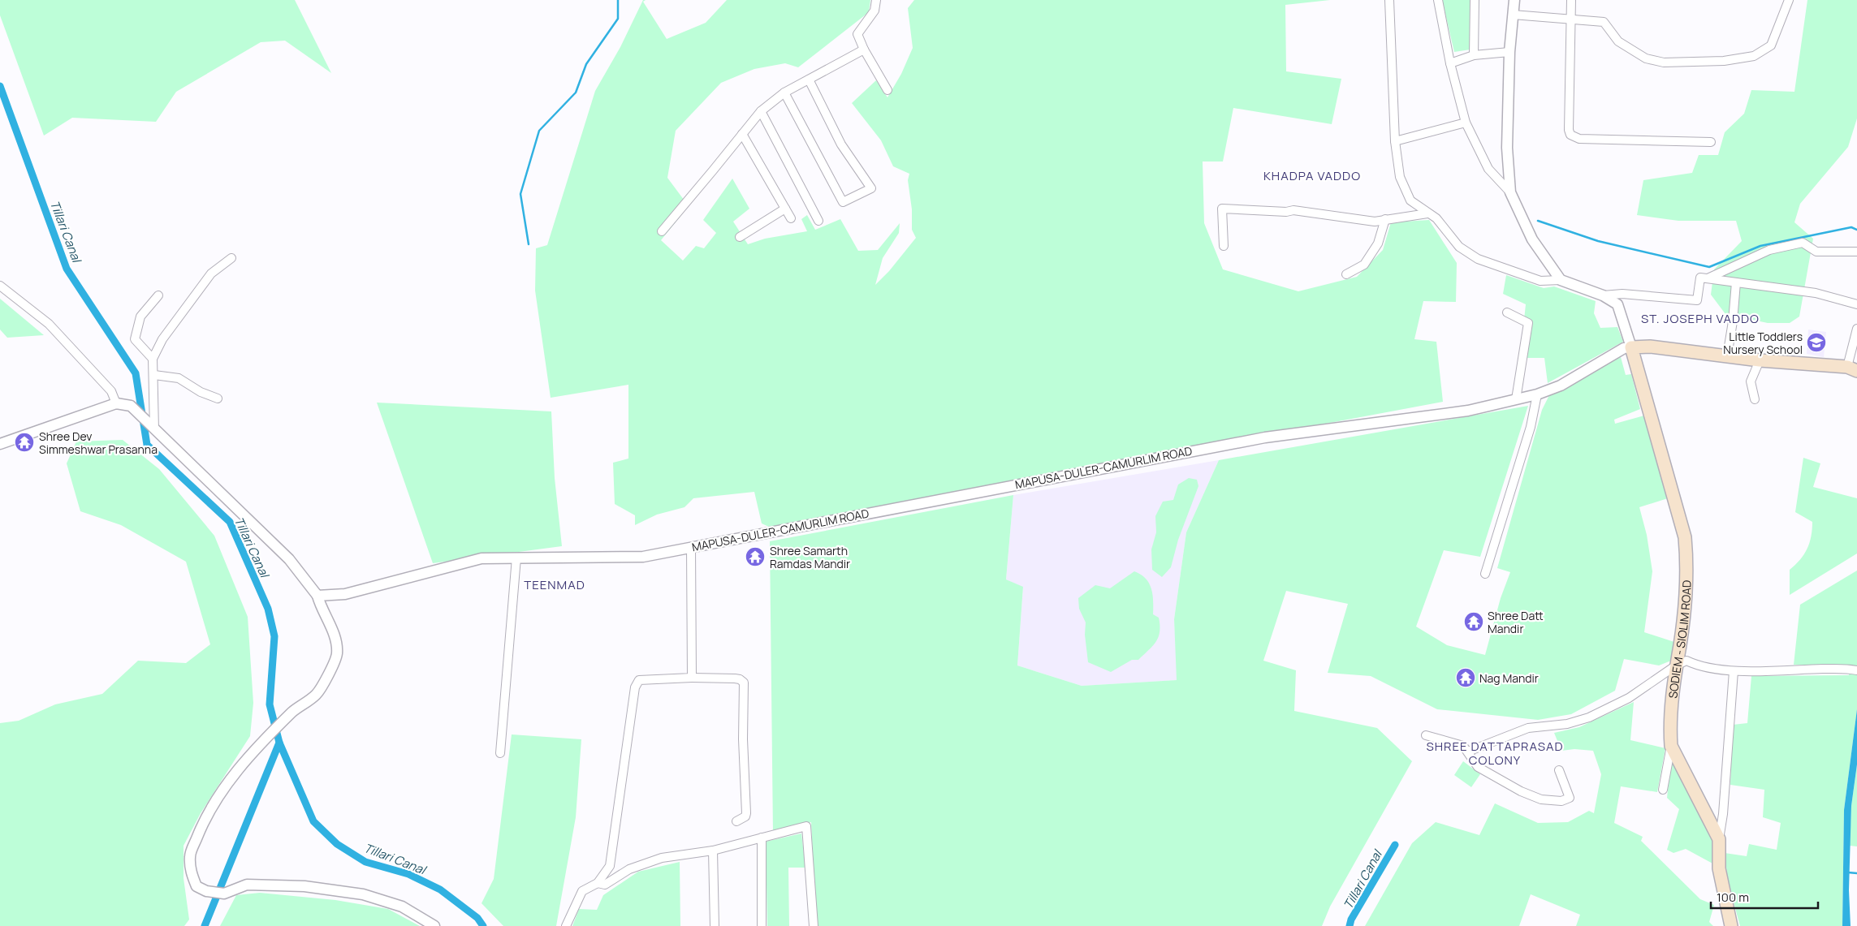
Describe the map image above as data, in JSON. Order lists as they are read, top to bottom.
{
  "streets": {
    "main road": ["SODIEM - SIOLIM ROAD"],
    "street": ["MAPUSA-DULER-CAMURLIM ROAD"]
  },
  "crossings": [
    ["MAPUSA-DULER-CAMURLIM ROAD", "SODIEM - SIOLIM ROAD"]
  ],
  "districts": [
    "KHADPA VADDO",
    "ST. JOSEPH VADDO",
    "TEENMAD",
    "SHREE DATTAPRASAD COLONY"
  ],
  "water": ["Tillari Canal"],
  "places": {
    "school or university": ["Little Toddlers Nursery School"],
    "temple": [
      "Shree Dev Simmeshwar Prasanna",
      "Shree Samarth Ramdas Mandir",
      "Shree Datt Mandir",
      "Nag Mandir"
    ]
  },
  "scale_bar": "100 m"
}
